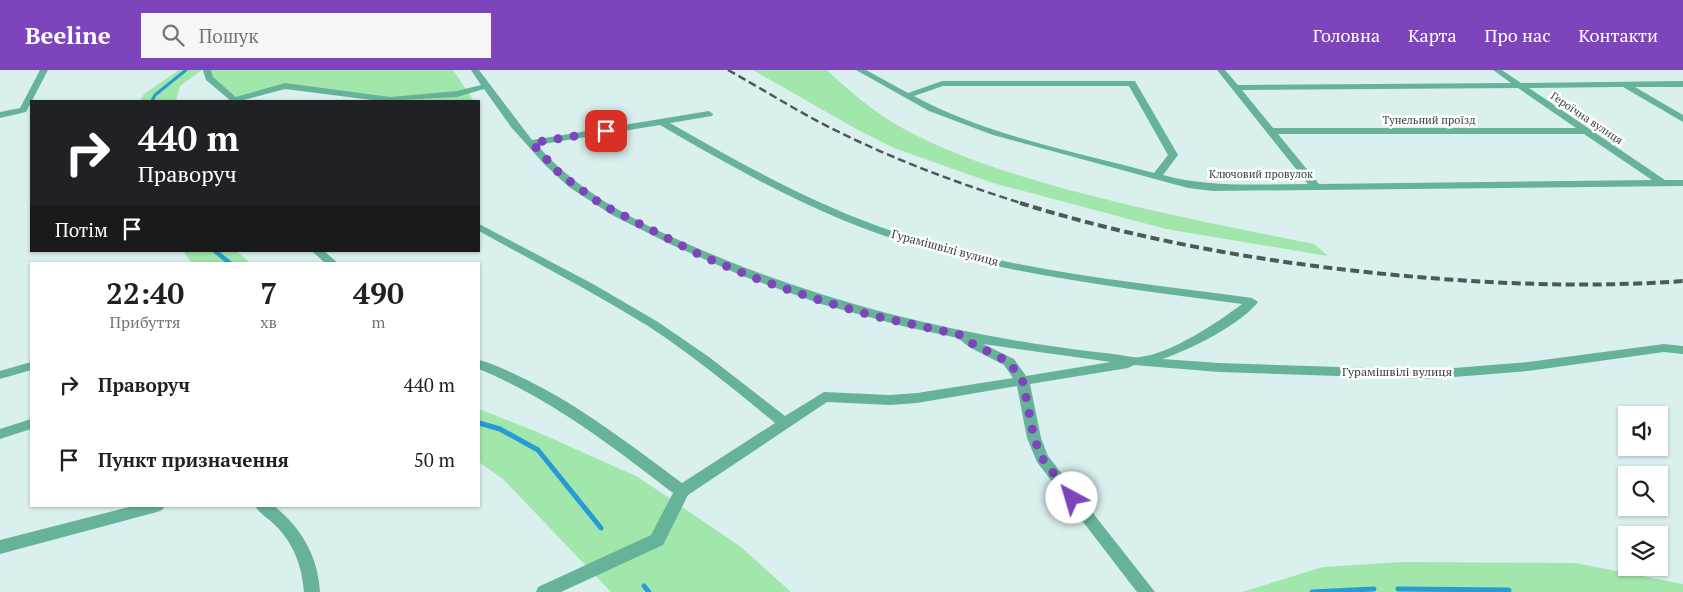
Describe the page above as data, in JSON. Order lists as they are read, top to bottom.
{
  "streets": {
    "street": [
      "Героїчна вулиця",
      "Тунельний проїзд",
      "Ключовий провулок",
      "Гурамішвілі вулиця"
    ]
  },
  "crossings": [
    ["Героїчна вулиця", "Тунельний проїзд"],
    ["Героїчна вулиця", "Ключовий провулок"]
  ],
  "page": {
    "header": "Beeline",
    "search": "Пошук",
    "nav": [
      "Головна",
      "Карта",
      "Про нас",
      "Контакти"
    ],
    "turn": ["440 m", "Праворуч"],
    "then": "Потім",
    "eta": [
      "22:40",
      "Прибуття",
      "7",
      "хв",
      "490",
      "m"
    ],
    "list": [
      {
        "name": "Праворуч",
        "value": "440 m"
      },
      {
        "name": "Пункт призначення",
        "value": "50 m"
      }
    ]
  }
}
